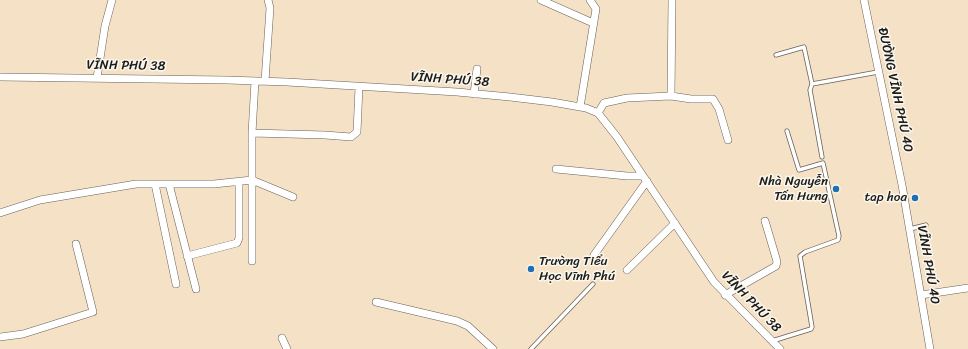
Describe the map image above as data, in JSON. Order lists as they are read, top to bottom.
{
  "streets": {
    "street": ["VĨNH PHÚ 38", "ĐƯỜNG VĨNH PHÚ 40", "VĨNH PHÚ 40"]
  },
  "crossings": [
    ["ĐƯỜNG VĨNH PHÚ 40", "VĨNH PHÚ 40"]
  ],
  "places": ["Nhà Nguyễn Tấn Hưng", "tap hoa", "Trường Tiểu Học Vĩnh Phú"]
}
